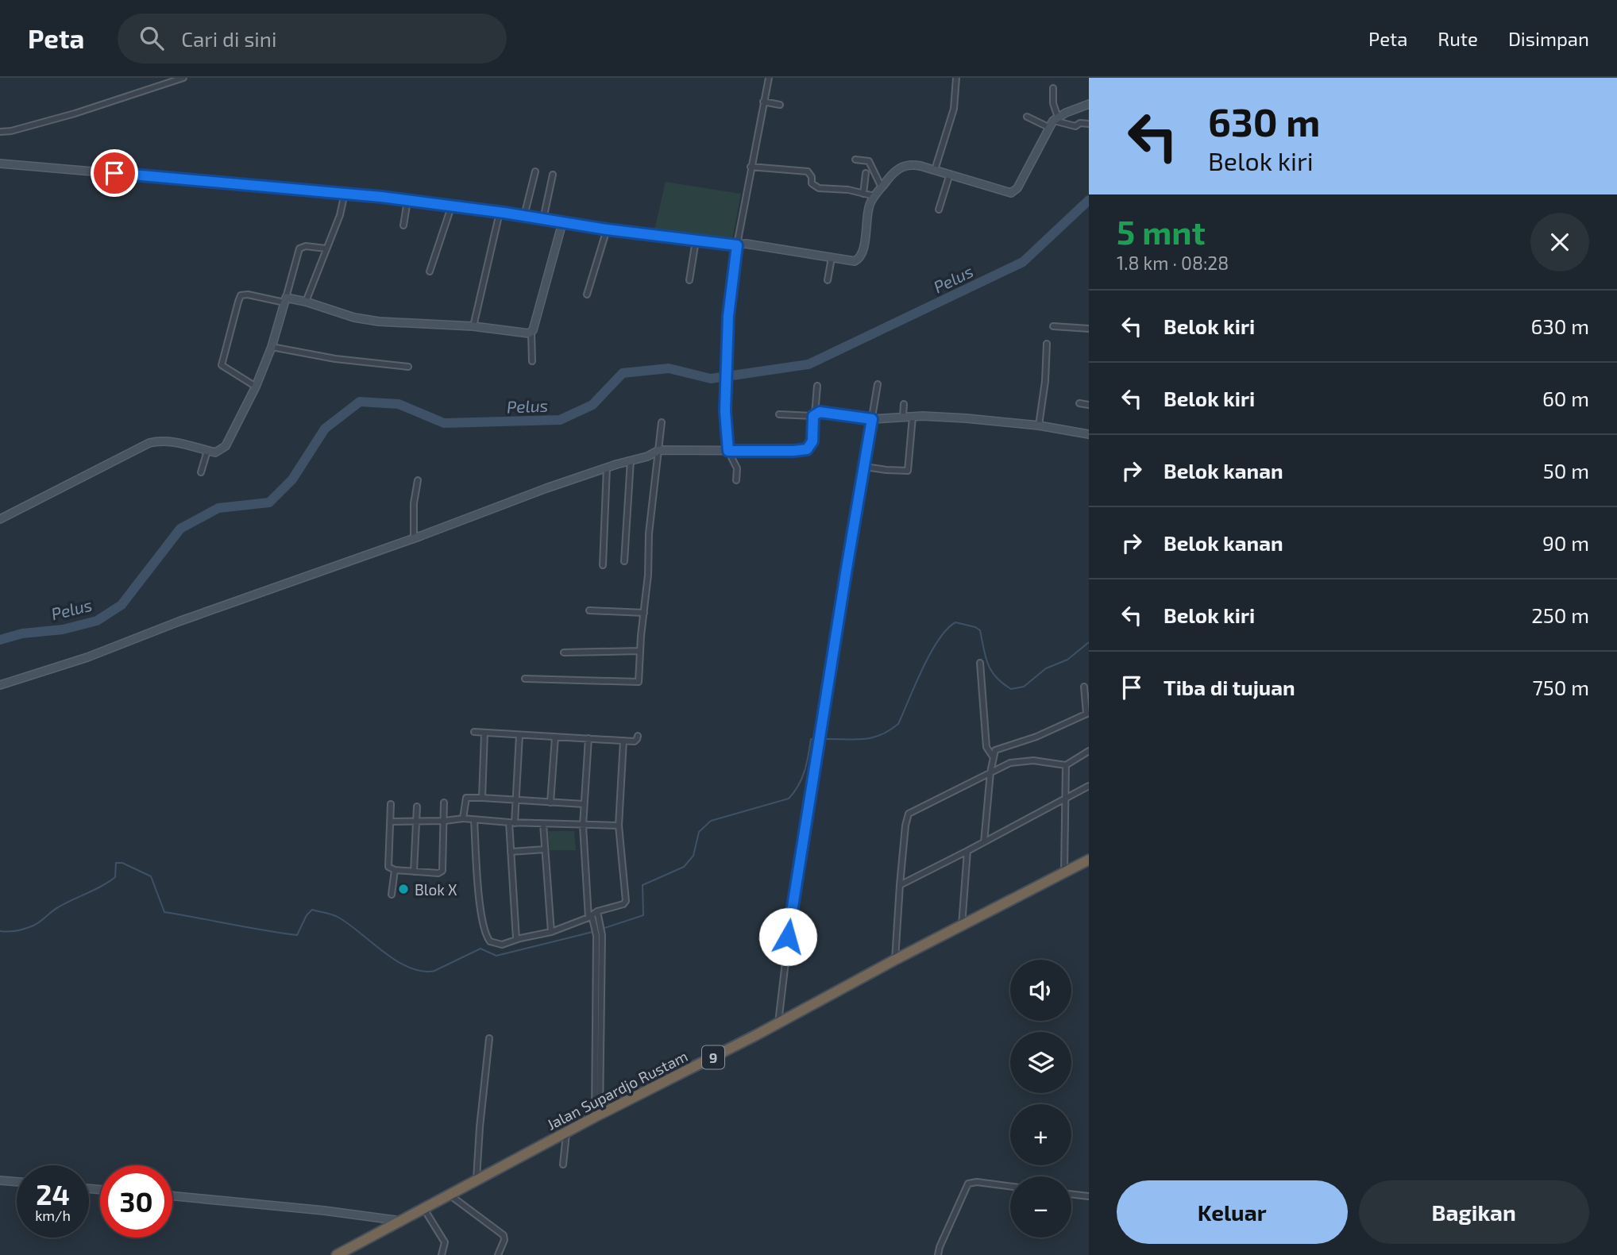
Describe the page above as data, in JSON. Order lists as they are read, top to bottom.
{
  "streets": {
    "highway": ["9", "Jalan Supardjo Rustam"]
  },
  "water": ["Pelus"],
  "places": ["Blok X"],
  "page": {
    "header": "Peta",
    "search": "Cari di sini",
    "nav": ["Peta", "Rute", "Disimpan"],
    "turn": ["630 m", "Belok kiri"],
    "heading": ["5 mnt", "1.8 km · 08:28"],
    "list": [
      {
        "name": "Belok kiri",
        "value": "630 m"
      },
      {
        "name": "Belok kiri",
        "value": "60 m"
      },
      {
        "name": "Belok kanan",
        "value": "50 m"
      },
      {
        "name": "Belok kanan",
        "value": "90 m"
      },
      {
        "name": "Belok kiri",
        "value": "250 m"
      },
      {
        "name": "Tiba di tujuan",
        "value": "750 m"
      }
    ],
    "map_buttons": ["+", "−"],
    "speed": "24 km/h",
    "limit": "30",
    "buttons": ["Keluar", "Bagikan"]
  }
}
